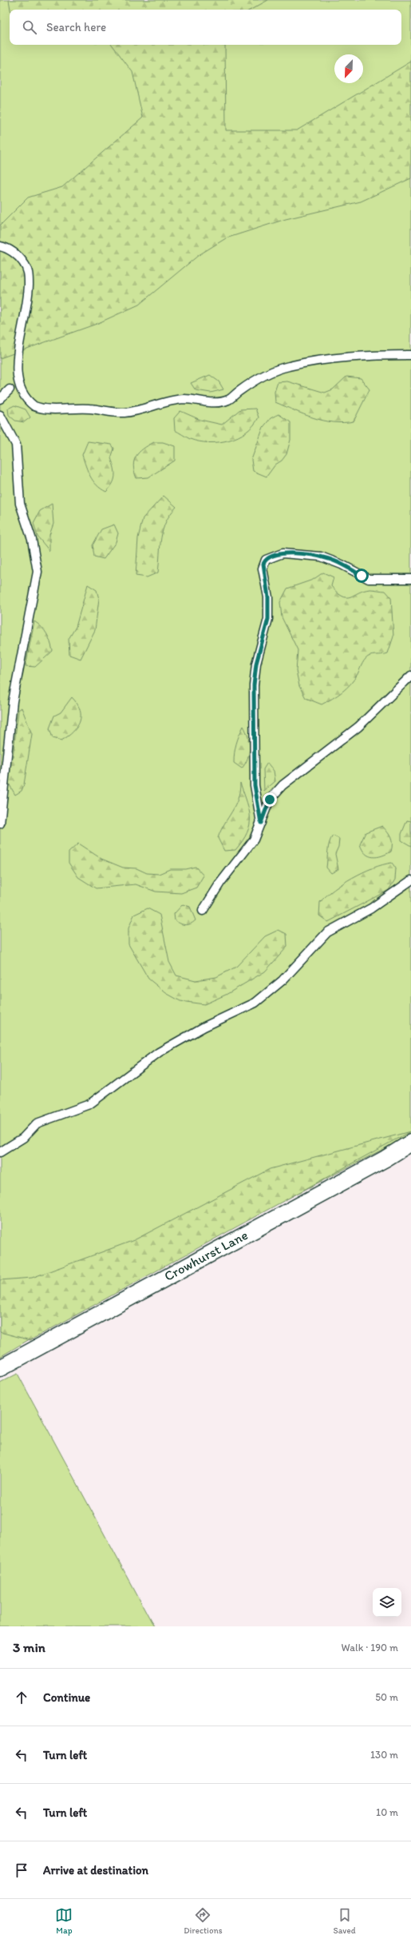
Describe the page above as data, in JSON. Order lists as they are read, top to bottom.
{
  "streets": {
    "street": ["Crowhurst Lane"]
  },
  "north": "bottom left",
  "page": {
    "search": "Search here",
    "heading": ["3 min", "Walk · 190 m"],
    "list": [
      ["Continue", "50 m"],
      ["Turn left", "130 m"],
      ["Turn left", "10 m"],
      "Arrive at destination"
    ],
    "nav": ["Map", "Directions", "Saved"]
  }
}
